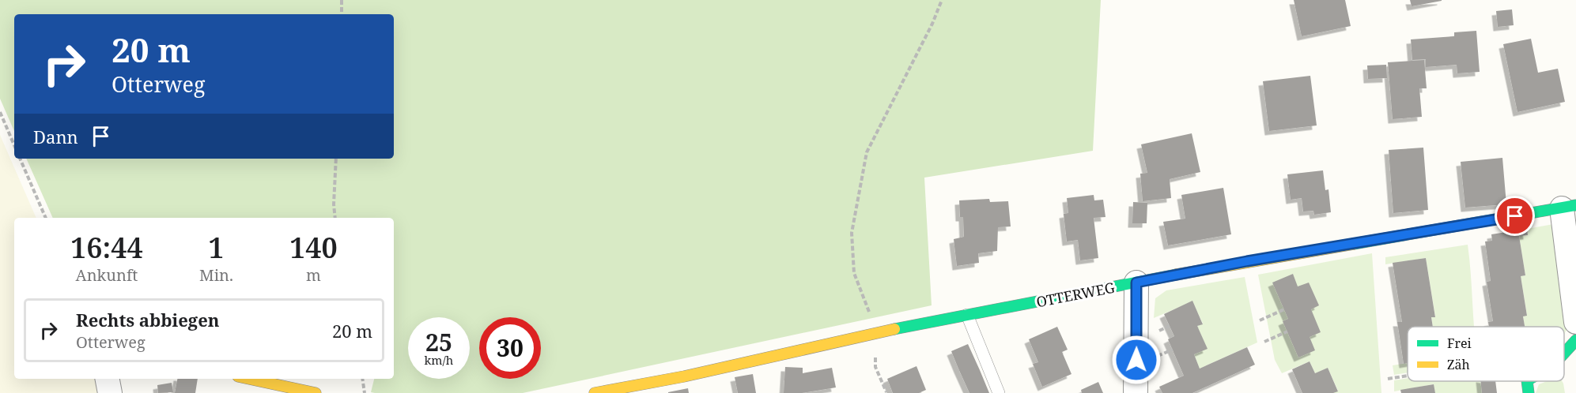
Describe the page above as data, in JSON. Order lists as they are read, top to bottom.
{
  "streets": {
    "street": ["OTTERWEG"]
  },
  "legend": ["Frei", "Zäh"],
  "page": {
    "turn": ["20 m", "Otterweg"],
    "then": "Dann",
    "eta": [
      "16:44",
      "Ankunft",
      "1",
      "Min.",
      "140",
      "m"
    ],
    "list": [
      {
        "name": "Rechts abbiegen",
        "note": "Otterweg",
        "value": "20 m"
      }
    ],
    "speed": "25 km/h",
    "limit": "30"
  }
}
